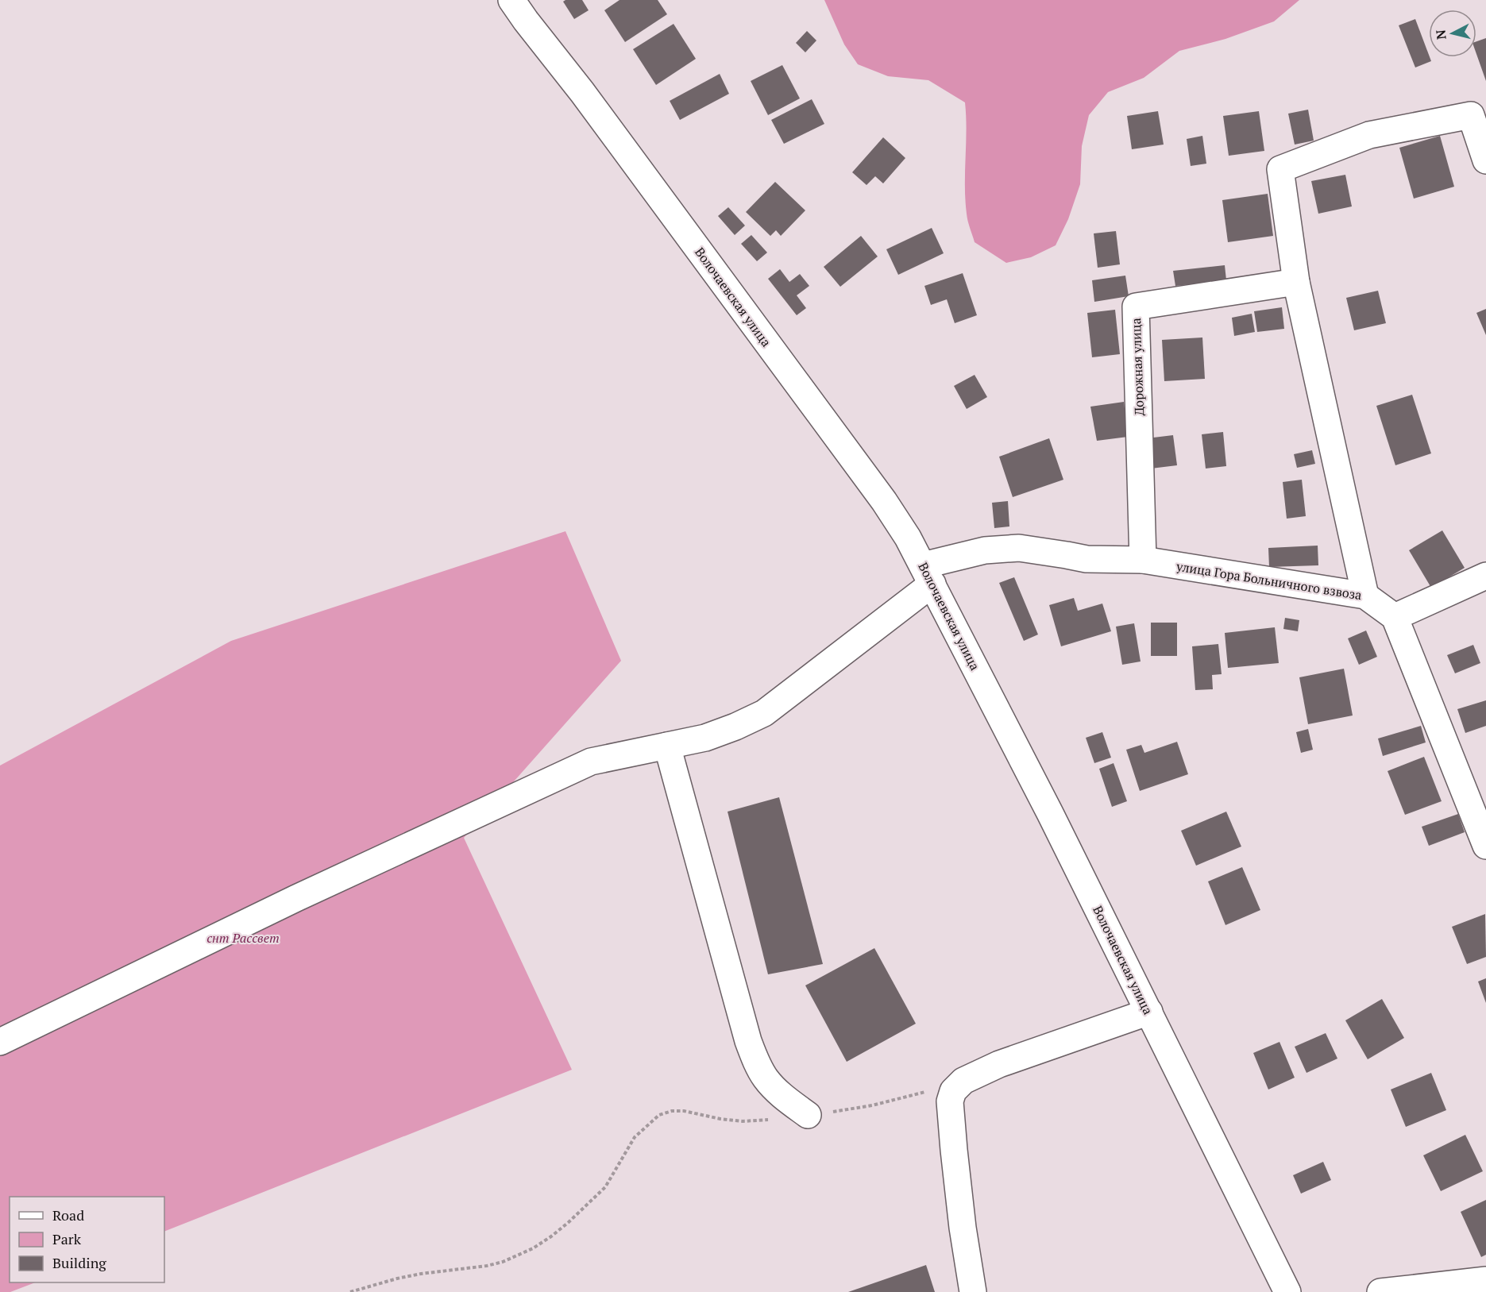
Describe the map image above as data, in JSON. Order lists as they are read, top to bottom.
{
  "streets": {
    "street": ["Волочаевская улица", "Дорожная улица", "улица Гора Больничного взвоза"]
  },
  "crossings": [
    ["Волочаевская улица", "улица Гора Больничного взвоза"],
    ["Дорожная улица", "улица Гора Больничного взвоза"]
  ],
  "parks": ["снт Рассвет"],
  "legend": ["Road", "Park", "Building"],
  "north": "left"
}
